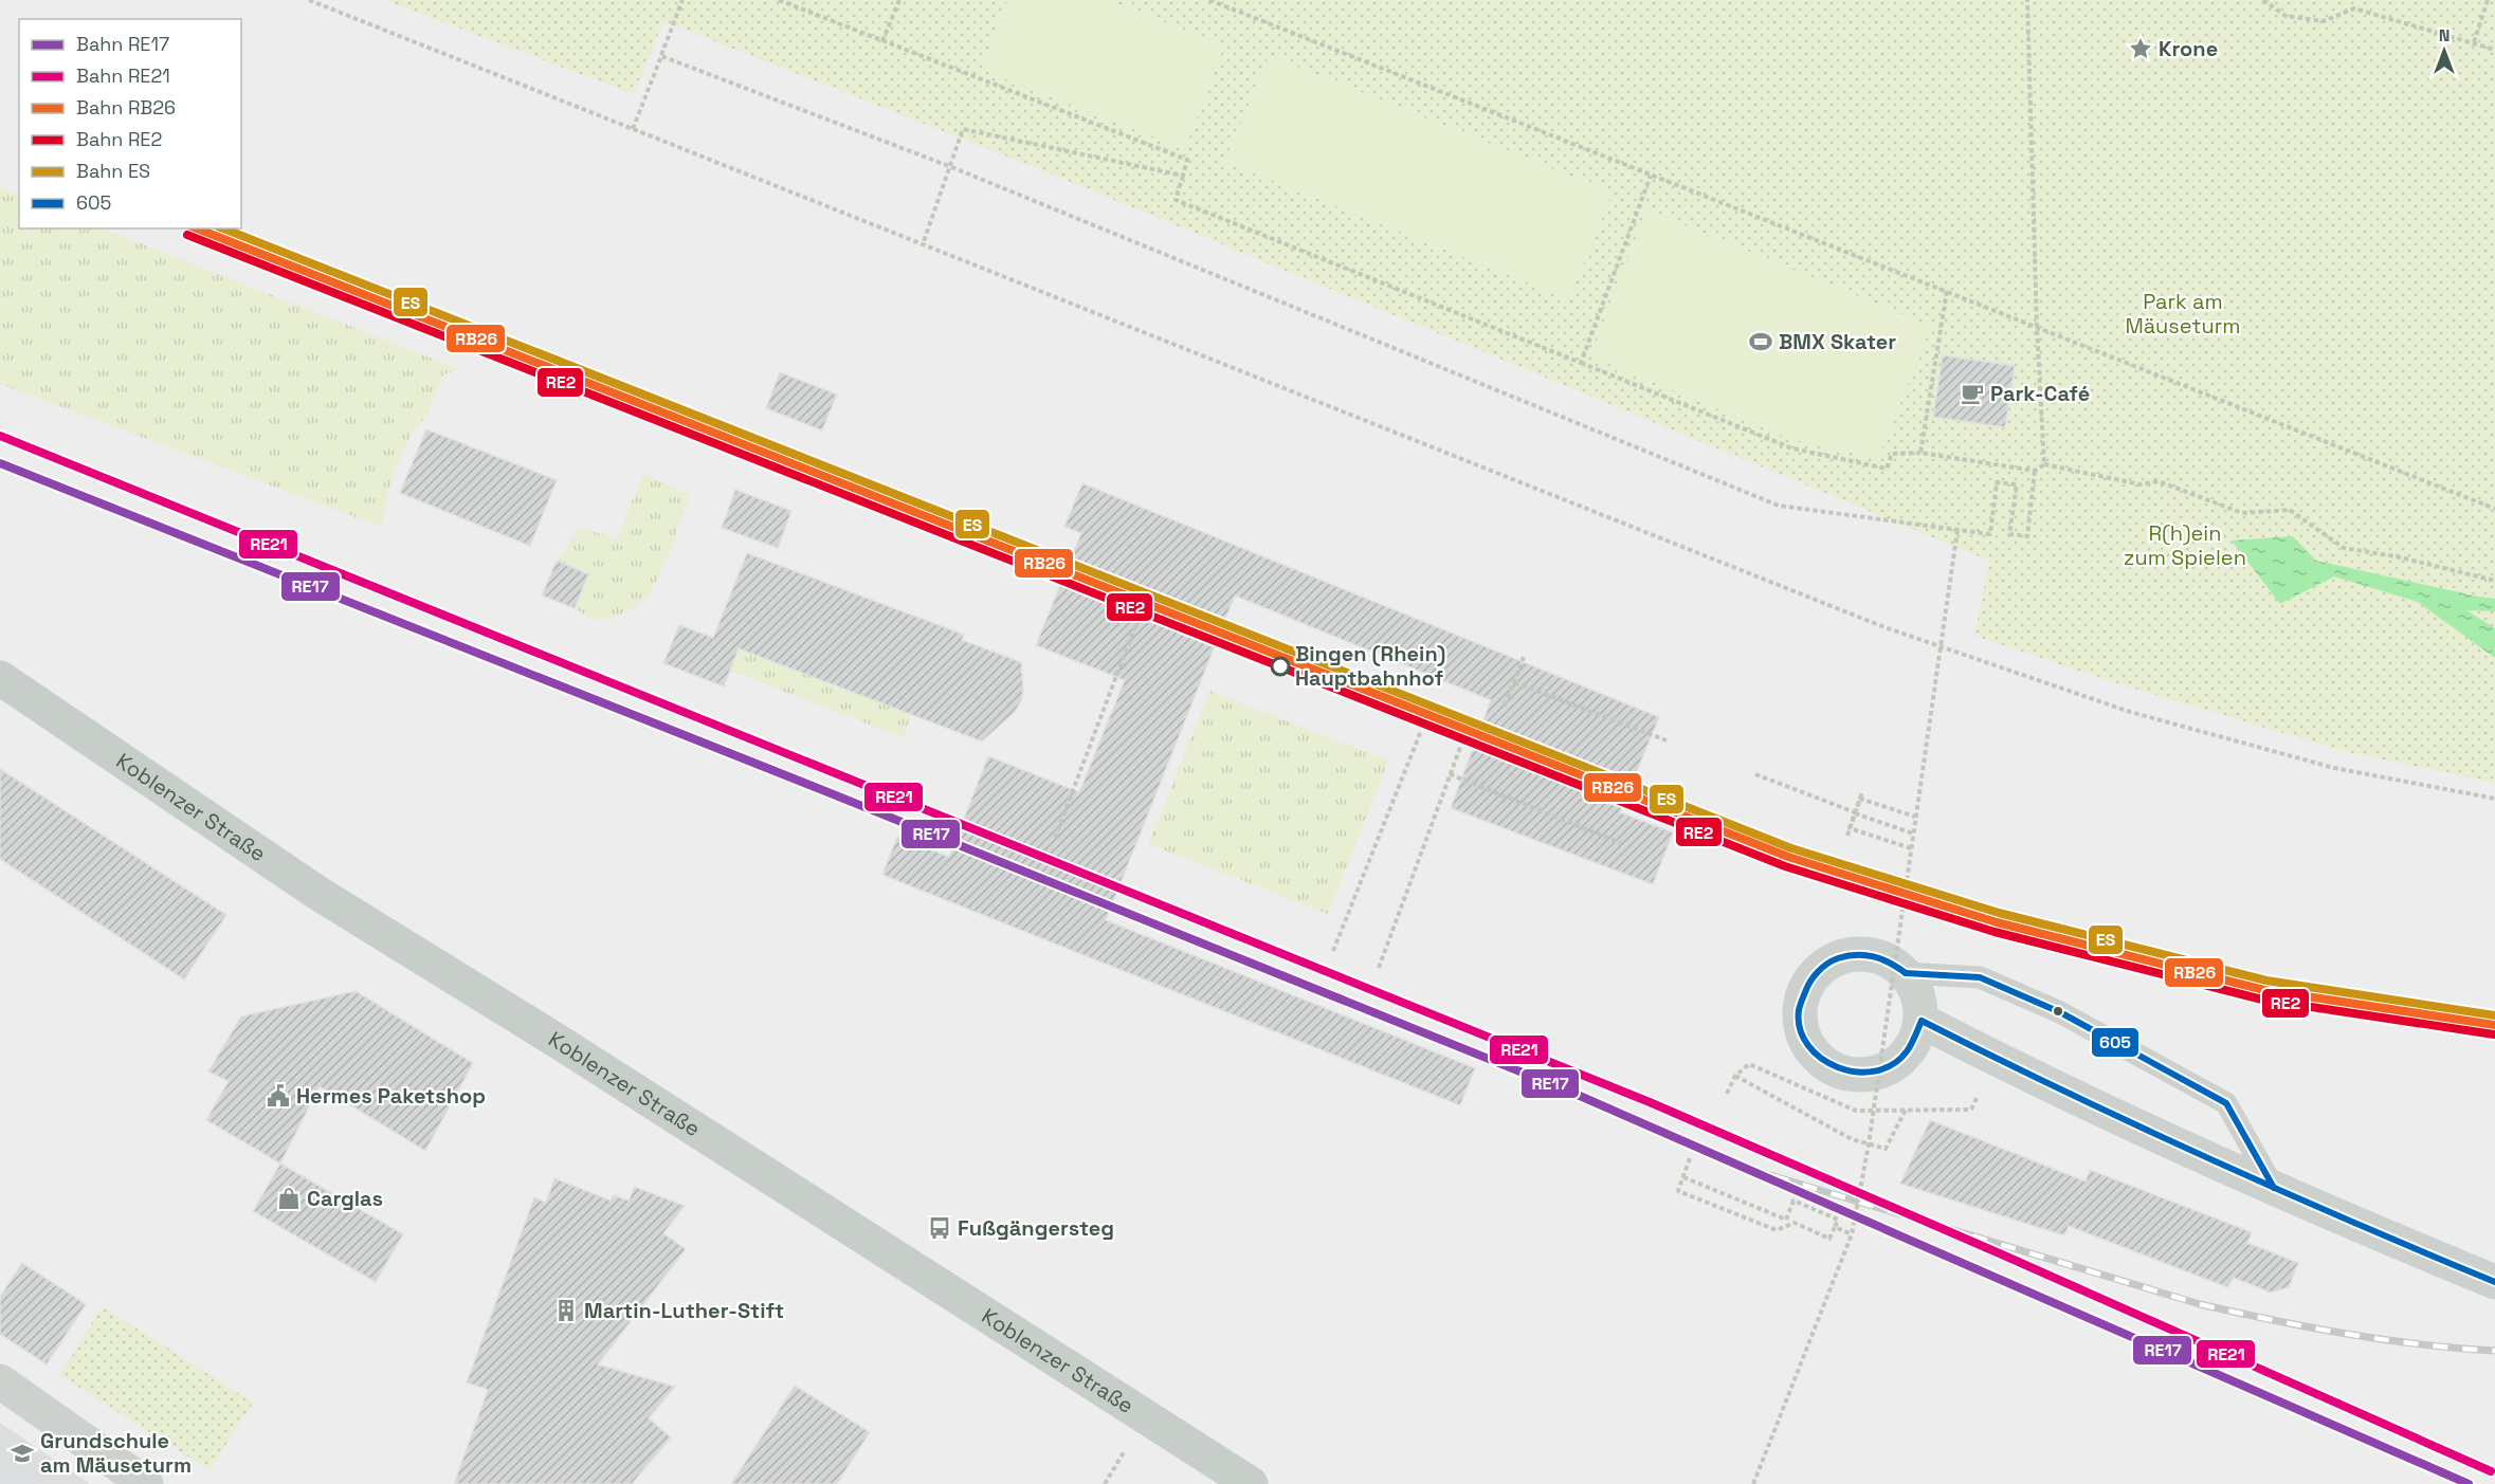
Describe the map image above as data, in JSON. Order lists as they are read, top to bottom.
{
  "streets": {
    "main road": ["Koblenzer Straße"]
  },
  "parks": ["Park am Mäuseturm", "R(h)ein zum Spielen"],
  "places": {
    "place": ["Krone"],
    "sports": ["BMX Skater"],
    "cafe": ["Park-Café"],
    "other": ["Bingen (Rhein) Hauptbahnhof"],
    "public building": ["Hermes Paketshop"],
    "shop": ["Carglas"],
    "bus stop": ["Fußgängersteg"],
    "building": ["Martin-Luther-Stift"],
    "school or university": ["Grundschule am Mäuseturm"]
  },
  "lines": [
    "rail line RB26",
    "rail line ES",
    "rail line RE2",
    "rail line RE21",
    "rail line RE17",
    "transit line 605"
  ],
  "legend": [
    "Bahn RE17",
    "Bahn RE21",
    "Bahn RB26",
    "Bahn RE2",
    "Bahn ES",
    "605"
  ],
  "north": "top"
}
